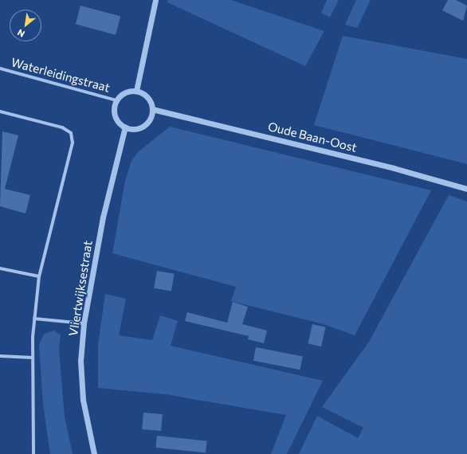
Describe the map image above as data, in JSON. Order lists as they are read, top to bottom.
{
  "streets": {
    "street": ["Waterleidingstraat", "Oude Baan-Oost", "Vliertwijksestraat"]
  },
  "crossings": [
    ["Waterleidingstraat", "Oude Baan-Oost"],
    ["Waterleidingstraat", "Vliertwijksestraat"],
    ["Oude Baan-Oost", "Vliertwijksestraat"]
  ],
  "north": "bottom left"
}
